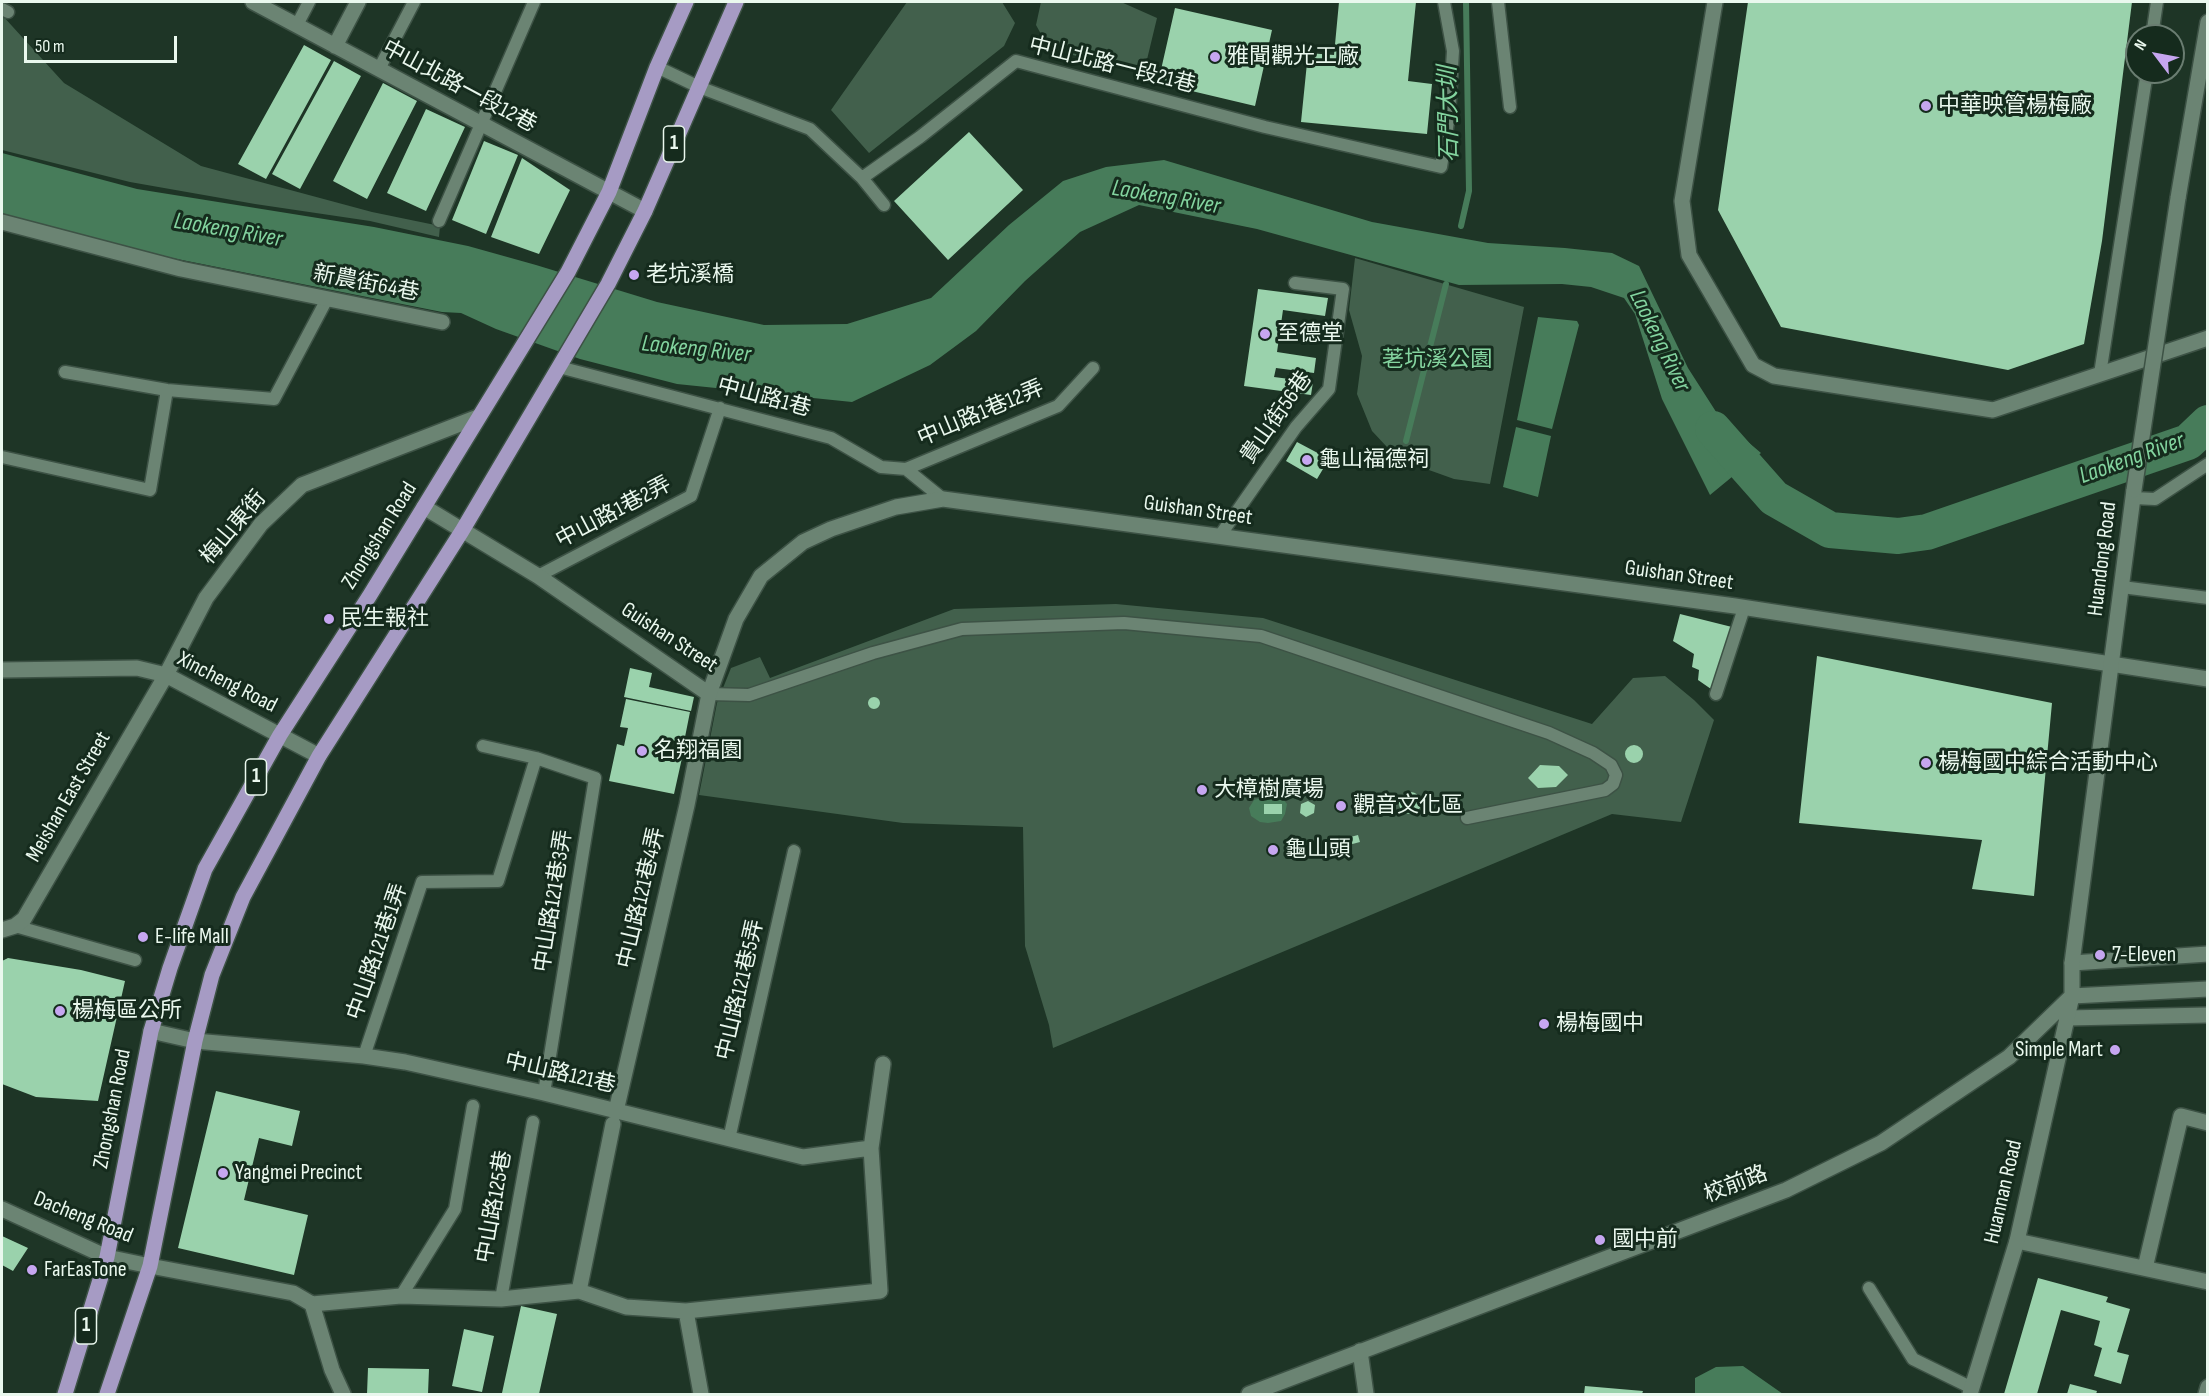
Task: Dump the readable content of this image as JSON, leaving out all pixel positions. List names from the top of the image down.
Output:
{
  "streets": {
    "main road": ["1", "Zhongshan Road"],
    "street": [
      "中山北路一段12巷",
      "新農街64巷",
      "Guishan Street",
      "梅山東街",
      "Huandong Road",
      "Xincheng Road",
      "Meishan East Street",
      "中山路121巷4弄",
      "中山路121巷",
      "校前路",
      "Huannan Road",
      "中山路125巷",
      "Dacheng Road"
    ],
    "lane": [
      "中山北路一段21巷",
      "中山路1巷",
      "中山路1巷12弄",
      "貴山街56巷",
      "中山路1巷2弄",
      "中山路121巷3弄",
      "中山路121巷1弄",
      "中山路121巷5弄"
    ]
  },
  "crossings": [
    ["中山北路一段12巷", "1"],
    ["中山北路一段12巷", "Zhongshan Road"],
    ["1", "中山路1巷"],
    ["1", "Guishan Street"],
    ["1", "Zhongshan Road"],
    ["1", "Xincheng Road"],
    ["1", "中山路121巷"],
    ["1", "Dacheng Road"],
    ["中山路1巷", "中山路1巷12弄"],
    ["中山路1巷", "中山路1巷2弄"],
    ["貴山街56巷", "Guishan Street"],
    ["Guishan Street", "中山路1巷2弄"],
    ["Guishan Street", "Zhongshan Road"],
    ["Guishan Street", "Huandong Road"],
    ["Guishan Street", "中山路121巷4弄"],
    ["梅山東街", "Zhongshan Road"],
    ["梅山東街", "Xincheng Road"],
    ["梅山東街", "Meishan East Street"],
    ["Zhongshan Road", "Xincheng Road"],
    ["Zhongshan Road", "中山路121巷"],
    ["Zhongshan Road", "Dacheng Road"],
    ["Huandong Road", "校前路"],
    ["Huandong Road", "Huannan Road"],
    ["Xincheng Road", "Meishan East Street"],
    ["中山路121巷4弄", "中山路121巷"],
    ["中山路121巷3弄", "中山路121巷1弄"],
    ["中山路121巷3弄", "中山路121巷"],
    ["中山路121巷1弄", "中山路121巷"],
    ["中山路121巷5弄", "中山路121巷"],
    ["中山路121巷", "中山路125巷"],
    ["校前路", "Huannan Road"]
  ],
  "water": ["石門大圳", "Laokeng River"],
  "parks": ["荖坑溪公園"],
  "places": [
    "雅聞觀光工廠",
    "中華映管楊梅廠",
    "老坑溪橋",
    "至德堂",
    "龜山福德祠",
    "民生報社",
    "名翔福園",
    "楊梅國中綜合活動中心",
    "大樟樹廣場",
    "觀音文化區",
    "龜山頭",
    "E-life Mall",
    "7-Eleven",
    "楊梅區公所",
    "楊梅國中",
    "Simple Mart",
    "Yangmei Precinct",
    "國中前",
    "FarEasTone"
  ],
  "scale_bar": "50 m",
  "north": "top left"
}
